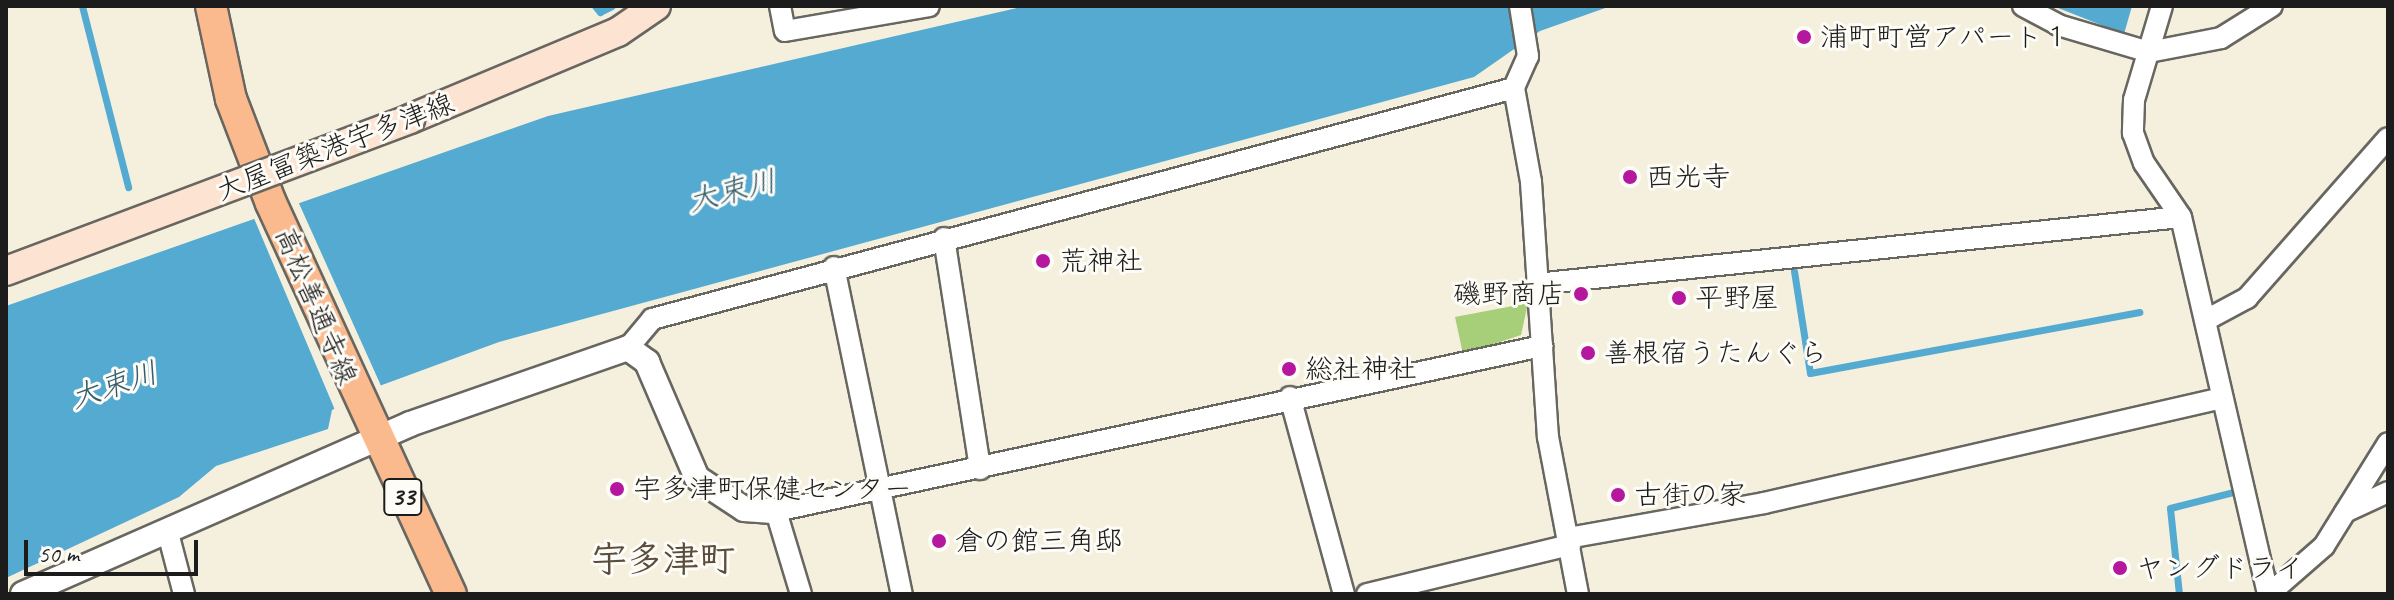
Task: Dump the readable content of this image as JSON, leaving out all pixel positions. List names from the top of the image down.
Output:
{
  "streets": {
    "main road": ["大屋冨築港宇多津線", "高松善通寺線", "33"]
  },
  "districts": ["宇多津町"],
  "water": ["大束川"],
  "places": [
    "浦町町営アパート１",
    "西光寺",
    "荒神社",
    "磯野商店",
    "平野屋",
    "善根宿うたんぐら",
    "総社神社",
    "宇多津町保健センター",
    "古街の家",
    "倉の館三角邸",
    "ヤングドライ"
  ],
  "scale_bar": "50 m"
}
